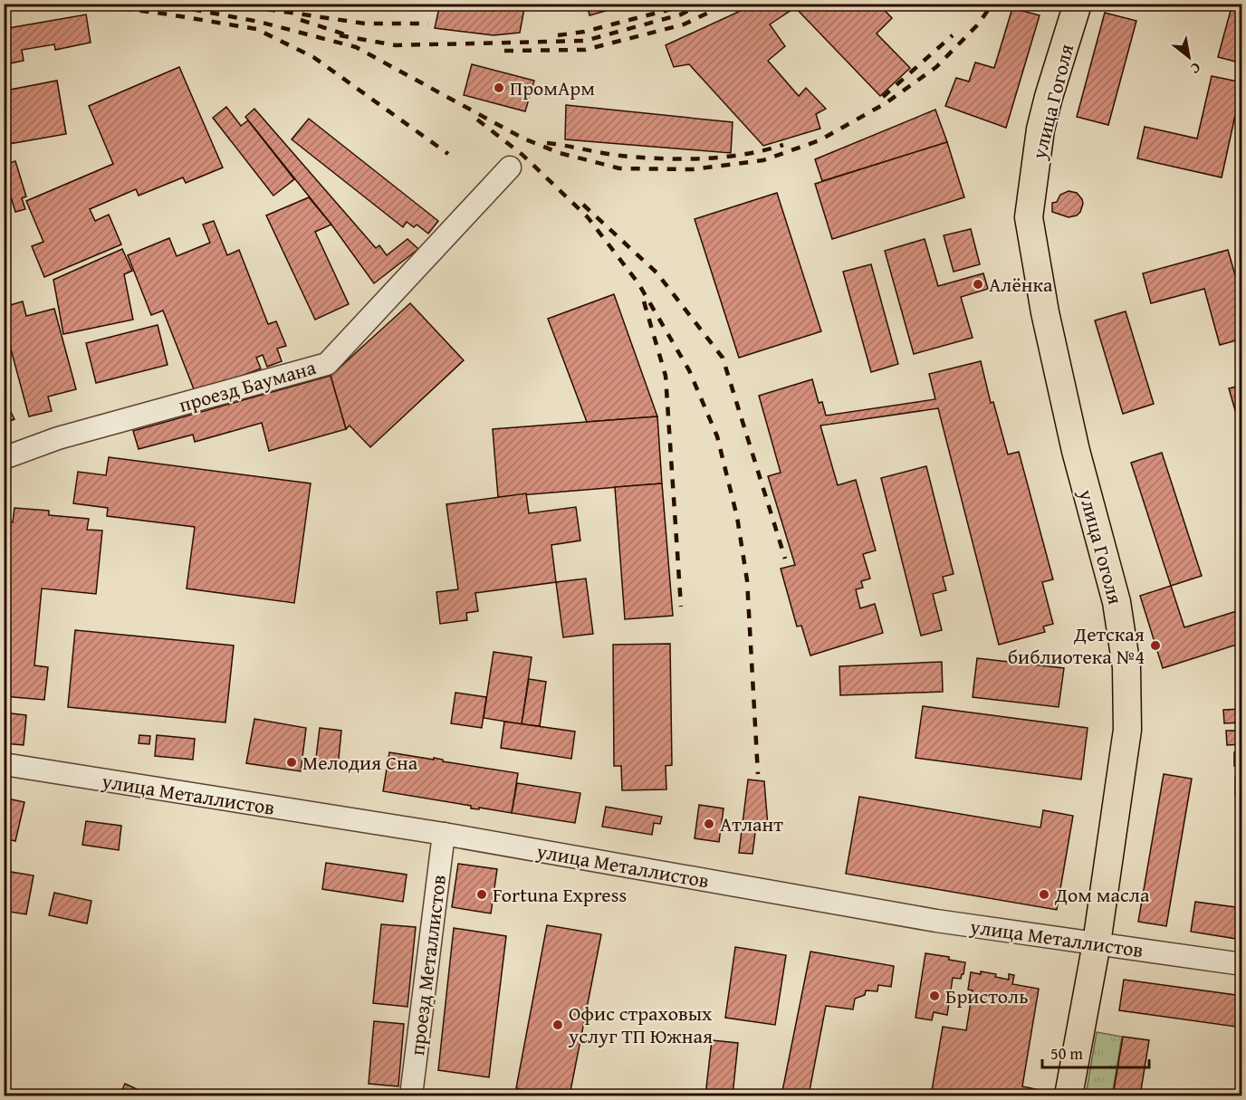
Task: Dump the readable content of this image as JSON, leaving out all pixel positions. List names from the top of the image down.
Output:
{
  "streets": {
    "main road": ["улица Гоголя"],
    "street": ["проезд Баумана", "улица Металлистов", "проезд Металлистов"]
  },
  "crossings": [
    ["улица Гоголя", "улица Металлистов"],
    ["улица Металлистов", "проезд Металлистов"]
  ],
  "places": [
    "ПромАрм",
    "Алёнка",
    "Детская библиотека №4",
    "Мелодия Сна",
    "Атлант",
    "Fortuna Express",
    "Дом масла",
    "Бристоль",
    "Офис страховых услуг ТП Южная"
  ],
  "scale_bar": "50 m",
  "north": "bottom right"
}
